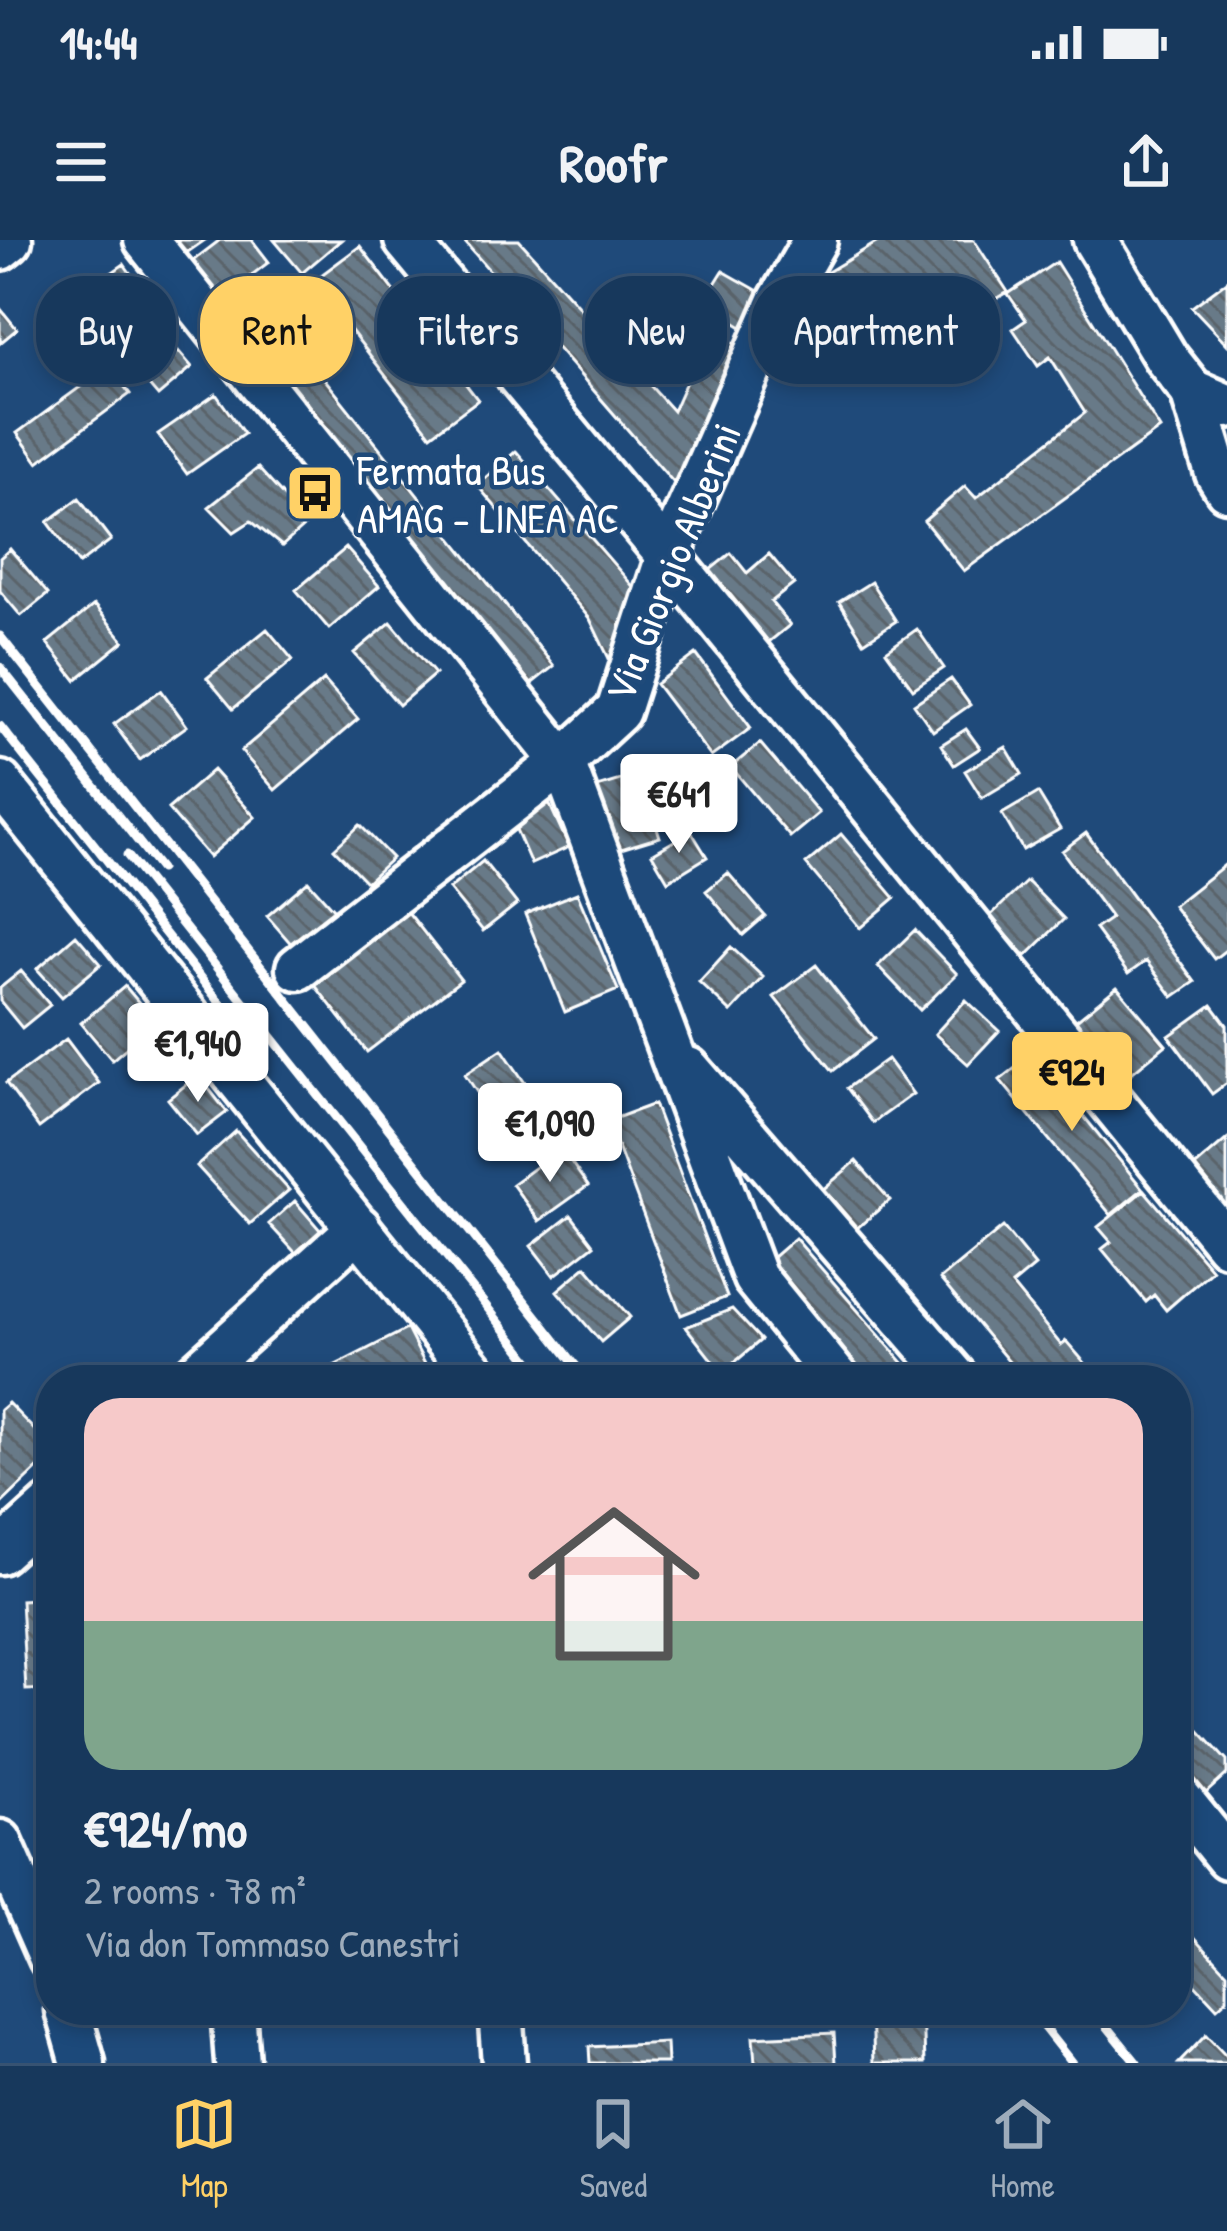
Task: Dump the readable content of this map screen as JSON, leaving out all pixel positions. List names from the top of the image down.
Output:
{
  "streets": {
    "street": ["Via Giorgio Alberini"]
  },
  "places": {
    "bus stop": ["Fermata Bus AMAG - LINEA AC"]
  },
  "page": {
    "status": "14:44",
    "header": "Roofr",
    "chip": [
      "Buy",
      "Rent",
      "Filters",
      "New",
      "Apartment"
    ],
    "price": [
      "€641",
      "€1,940",
      "€924",
      "€1,090"
    ],
    "list": [
      {
        "name": "€924/mo",
        "note": "2 rooms · 78 m² · Via don Tommaso Canestri"
      }
    ],
    "tabs": ["Map", "Saved", "Home"]
  }
}
